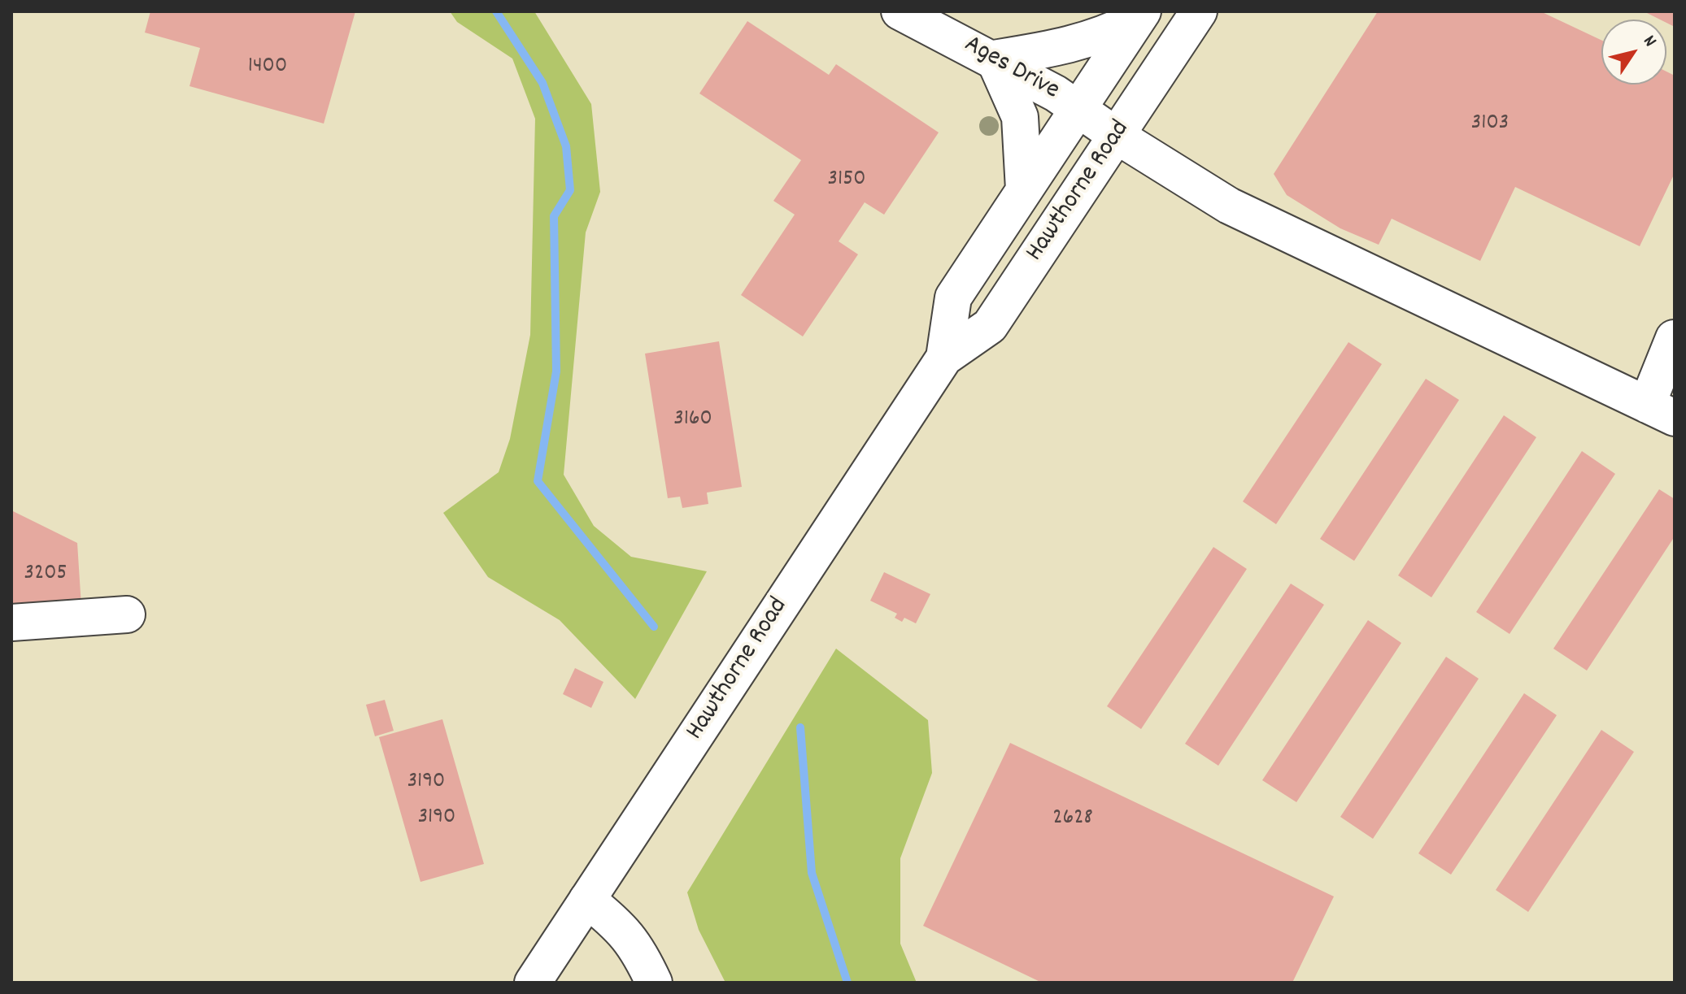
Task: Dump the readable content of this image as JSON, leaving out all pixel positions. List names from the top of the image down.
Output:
{
  "streets": {
    "main road": ["Ages Drive", "Hawthorne Road"]
  },
  "crossings": [
    ["Ages Drive", "Hawthorne Road"]
  ],
  "house_numbers": [
    "1400",
    "3103",
    "3150",
    "3160",
    "3205",
    "3190",
    "3190",
    "2628"
  ],
  "north": "top right"
}
